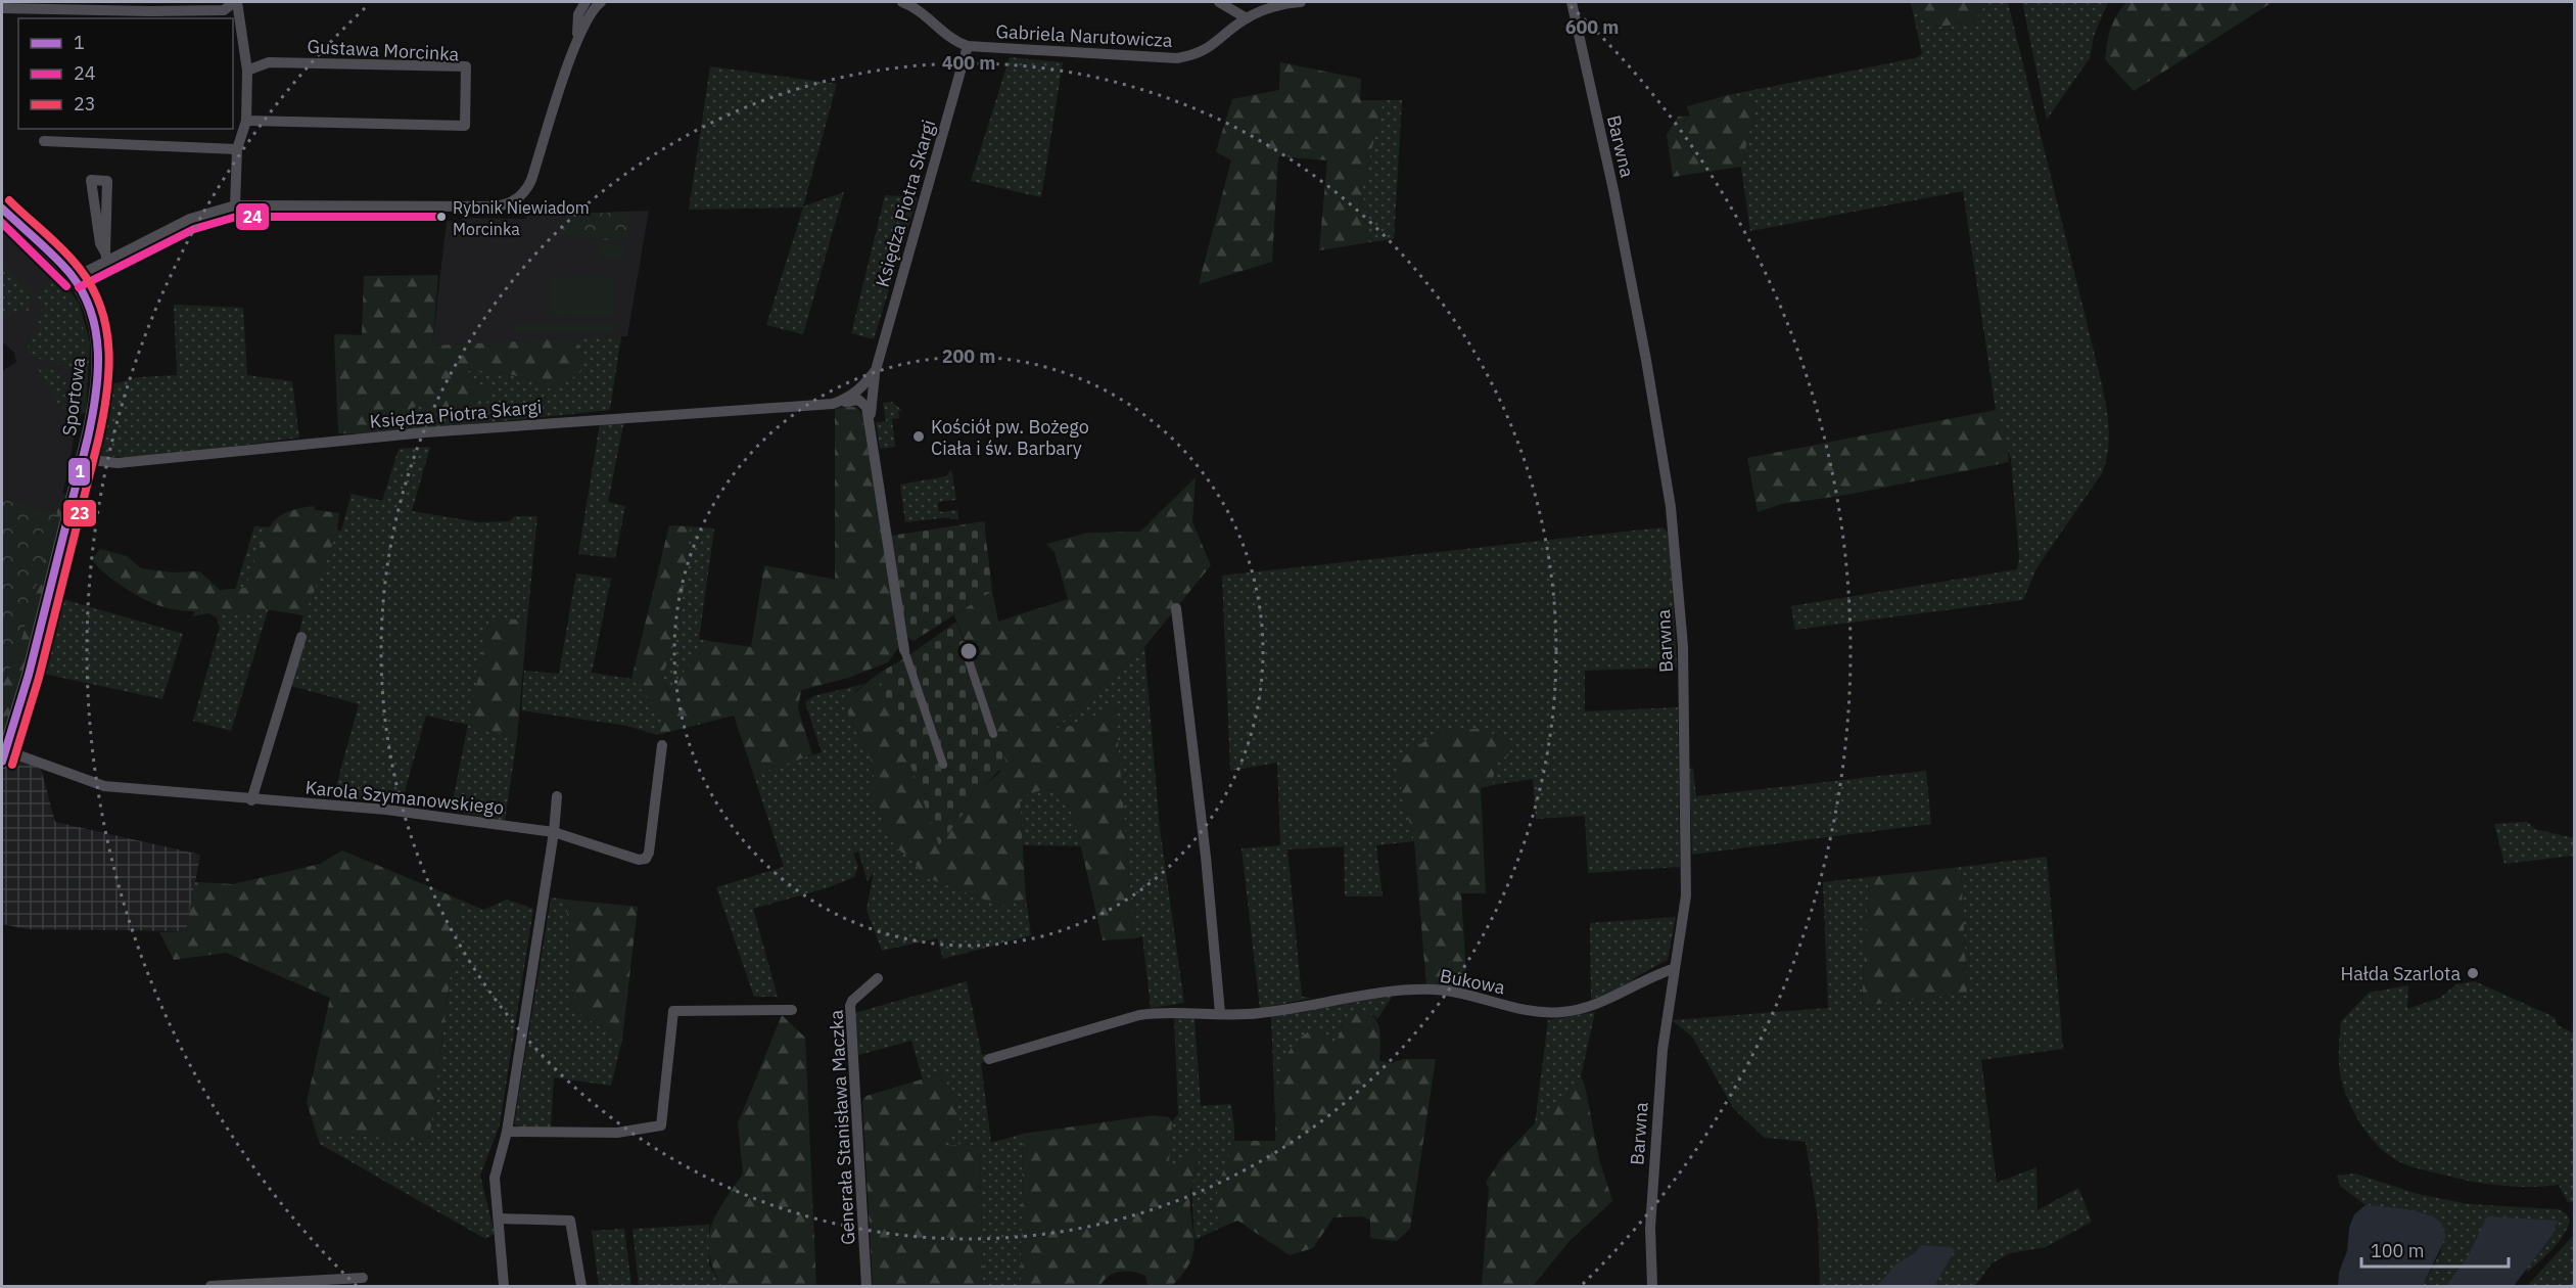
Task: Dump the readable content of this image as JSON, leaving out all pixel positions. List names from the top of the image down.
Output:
{
  "streets": {
    "street": [
      "Gabriela Narutowicza",
      "Gustawa Morcinka",
      "Barwna",
      "Księdza Piotra Skargi",
      "Sportowa",
      "Karola Szymanowskiego",
      "Bukowa",
      "Generała Stanisława Maczka"
    ]
  },
  "crossings": [
    ["Gabriela Narutowicza", "Księdza Piotra Skargi"],
    ["Barwna", "Bukowa"],
    ["Księdza Piotra Skargi", "Sportowa"],
    ["Sportowa", "Karola Szymanowskiego"]
  ],
  "places": ["Rybnik Niewiadom Morcinka", "Kościół pw. Bożego Ciała i św. Barbary", "Hałda Szarlota"],
  "lines": ["transit line 23", "transit line 1", "transit line 24"],
  "legend": ["1", "24", "23"],
  "scale_bar": "100 m",
  "rings": ["600 m", "400 m", "200 m"]
}
